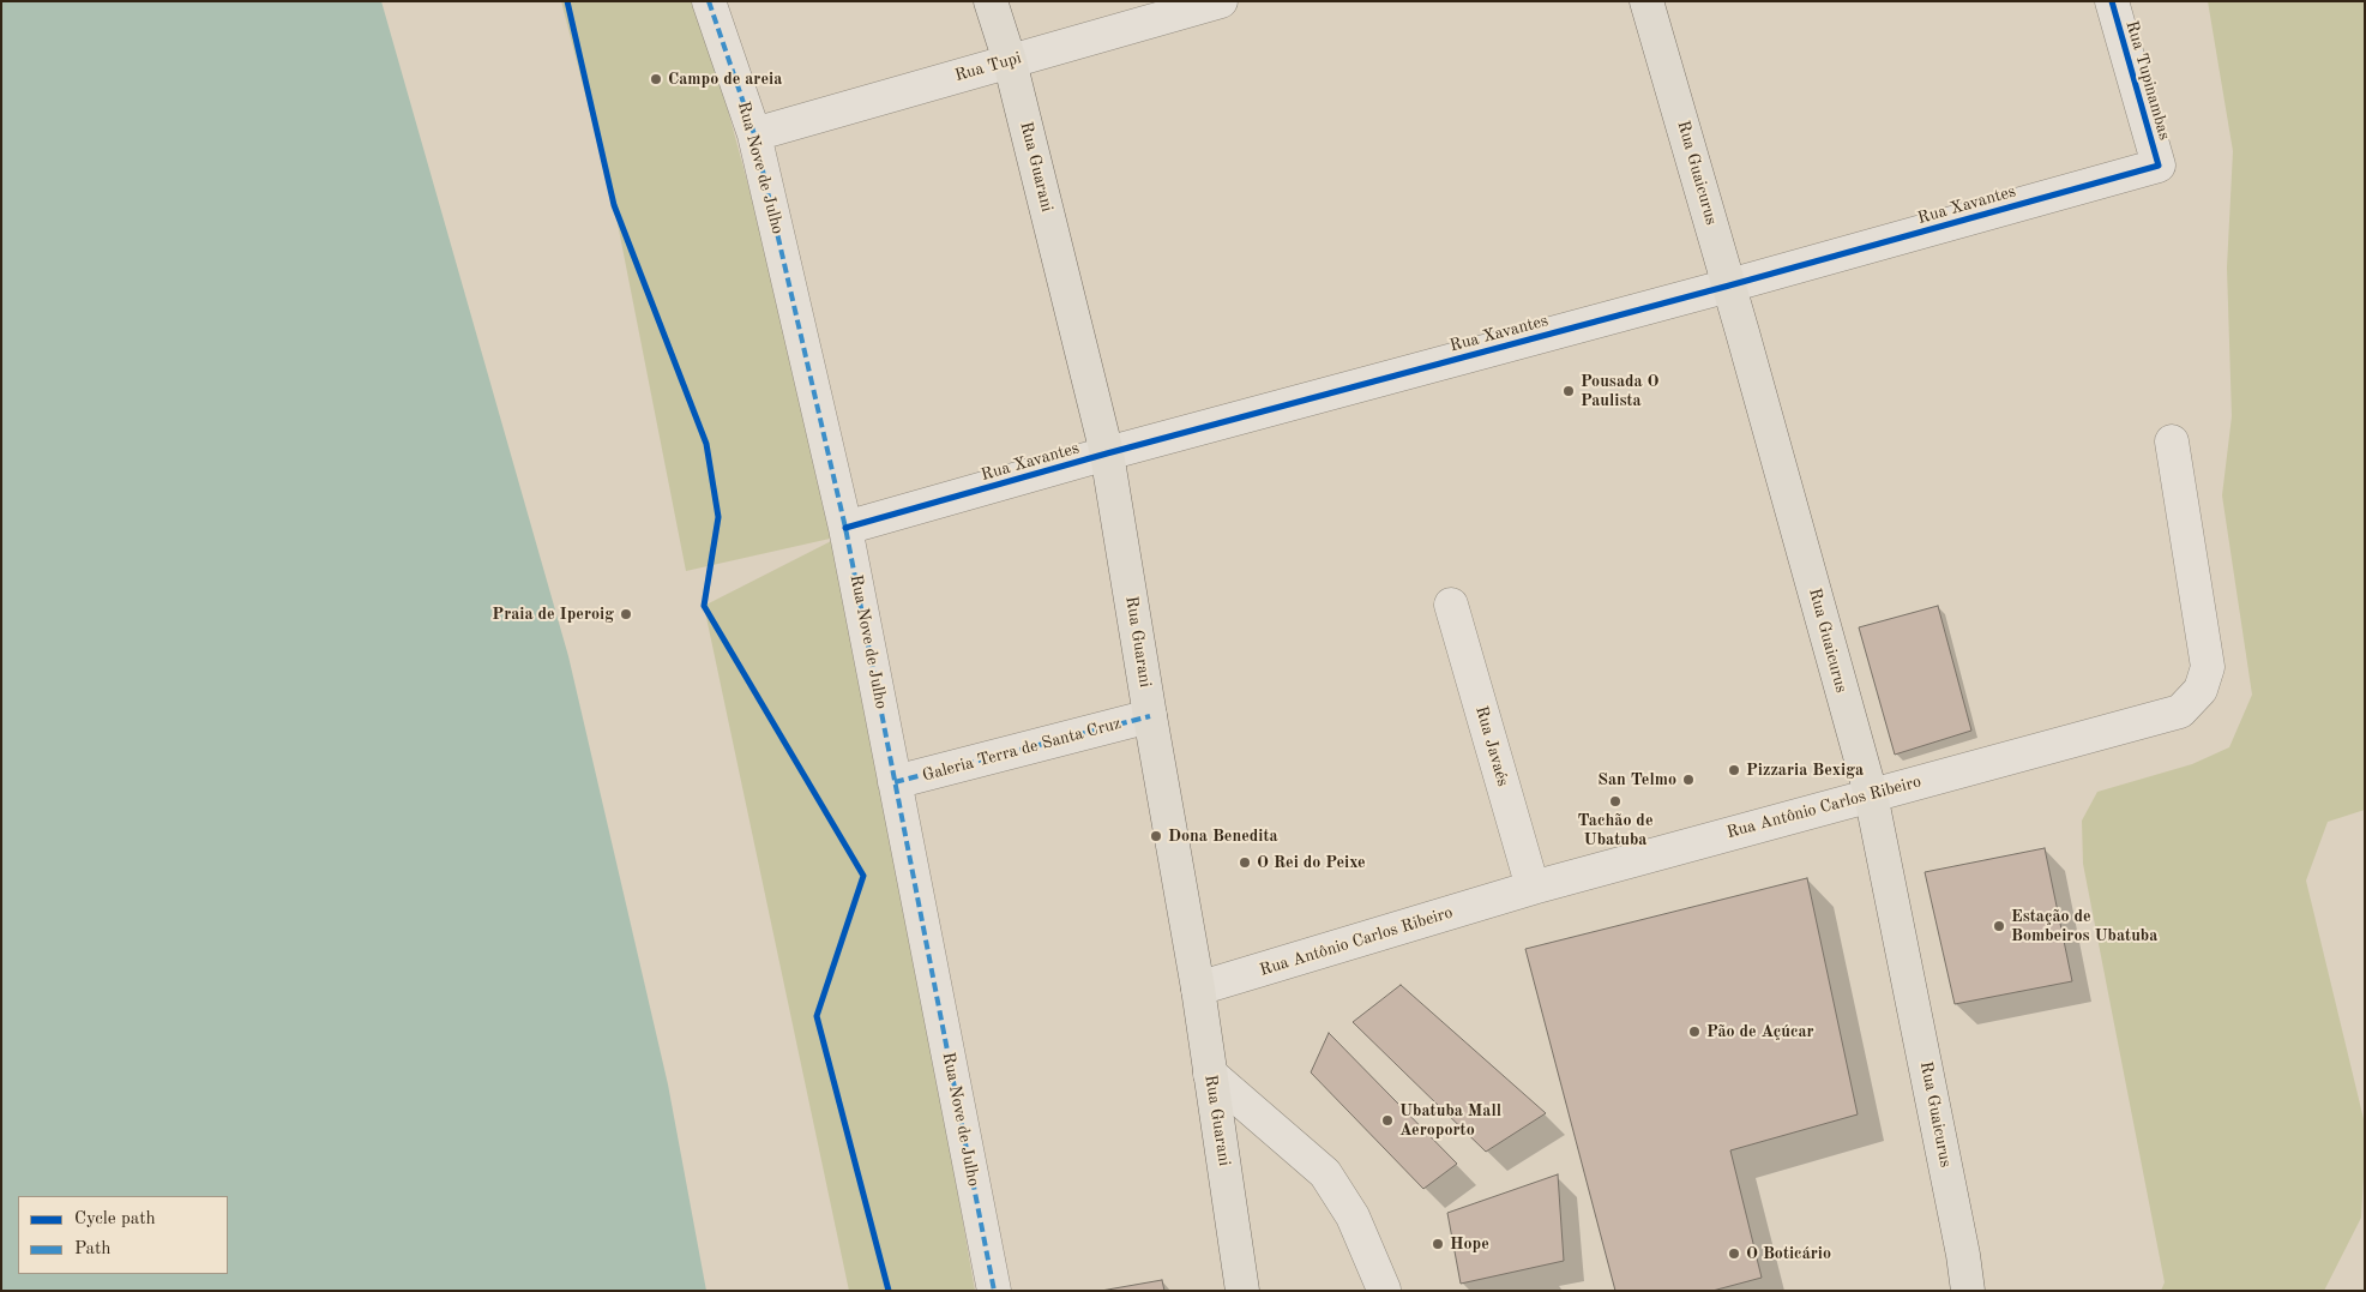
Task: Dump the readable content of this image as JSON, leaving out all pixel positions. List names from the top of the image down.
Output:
{
  "streets": {
    "main road": ["Rua Guarani", "Rua Guaicurus"],
    "street": [
      "Rua Tupi",
      "Rua Tupinambas",
      "Rua Nove de Julho",
      "Rua Xavantes",
      "Rua Javaés",
      "Galeria Terra de Santa Cruz",
      "Rua Antônio Carlos Ribeiro"
    ]
  },
  "crossings": [
    ["Rua Tupi", "Rua Guarani"],
    ["Rua Tupi", "Rua Nove de Julho"],
    ["Rua Tupinambas", "Rua Xavantes"],
    ["Rua Guarani", "Rua Xavantes"],
    ["Rua Guarani", "Galeria Terra de Santa Cruz"],
    ["Rua Guarani", "Rua Antônio Carlos Ribeiro"],
    ["Rua Nove de Julho", "Rua Xavantes"],
    ["Rua Nove de Julho", "Galeria Terra de Santa Cruz"],
    ["Rua Guaicurus", "Rua Xavantes"],
    ["Rua Guaicurus", "Rua Antônio Carlos Ribeiro"],
    ["Rua Javaés", "Rua Antônio Carlos Ribeiro"]
  ],
  "places": [
    "Campo de areia",
    "Pousada O Paulista",
    "Praia de Iperoig",
    "Pizzaria Bexiga",
    "San Telmo",
    "Tachão de Ubatuba",
    "Dona Benedita",
    "O Rei do Peixe",
    "Estação de Bombeiros Ubatuba",
    "Pão de Açúcar",
    "Ubatuba Mall Aeroporto",
    "Hope",
    "O Boticário"
  ],
  "legend": ["Cycle path", "Path"]
}
